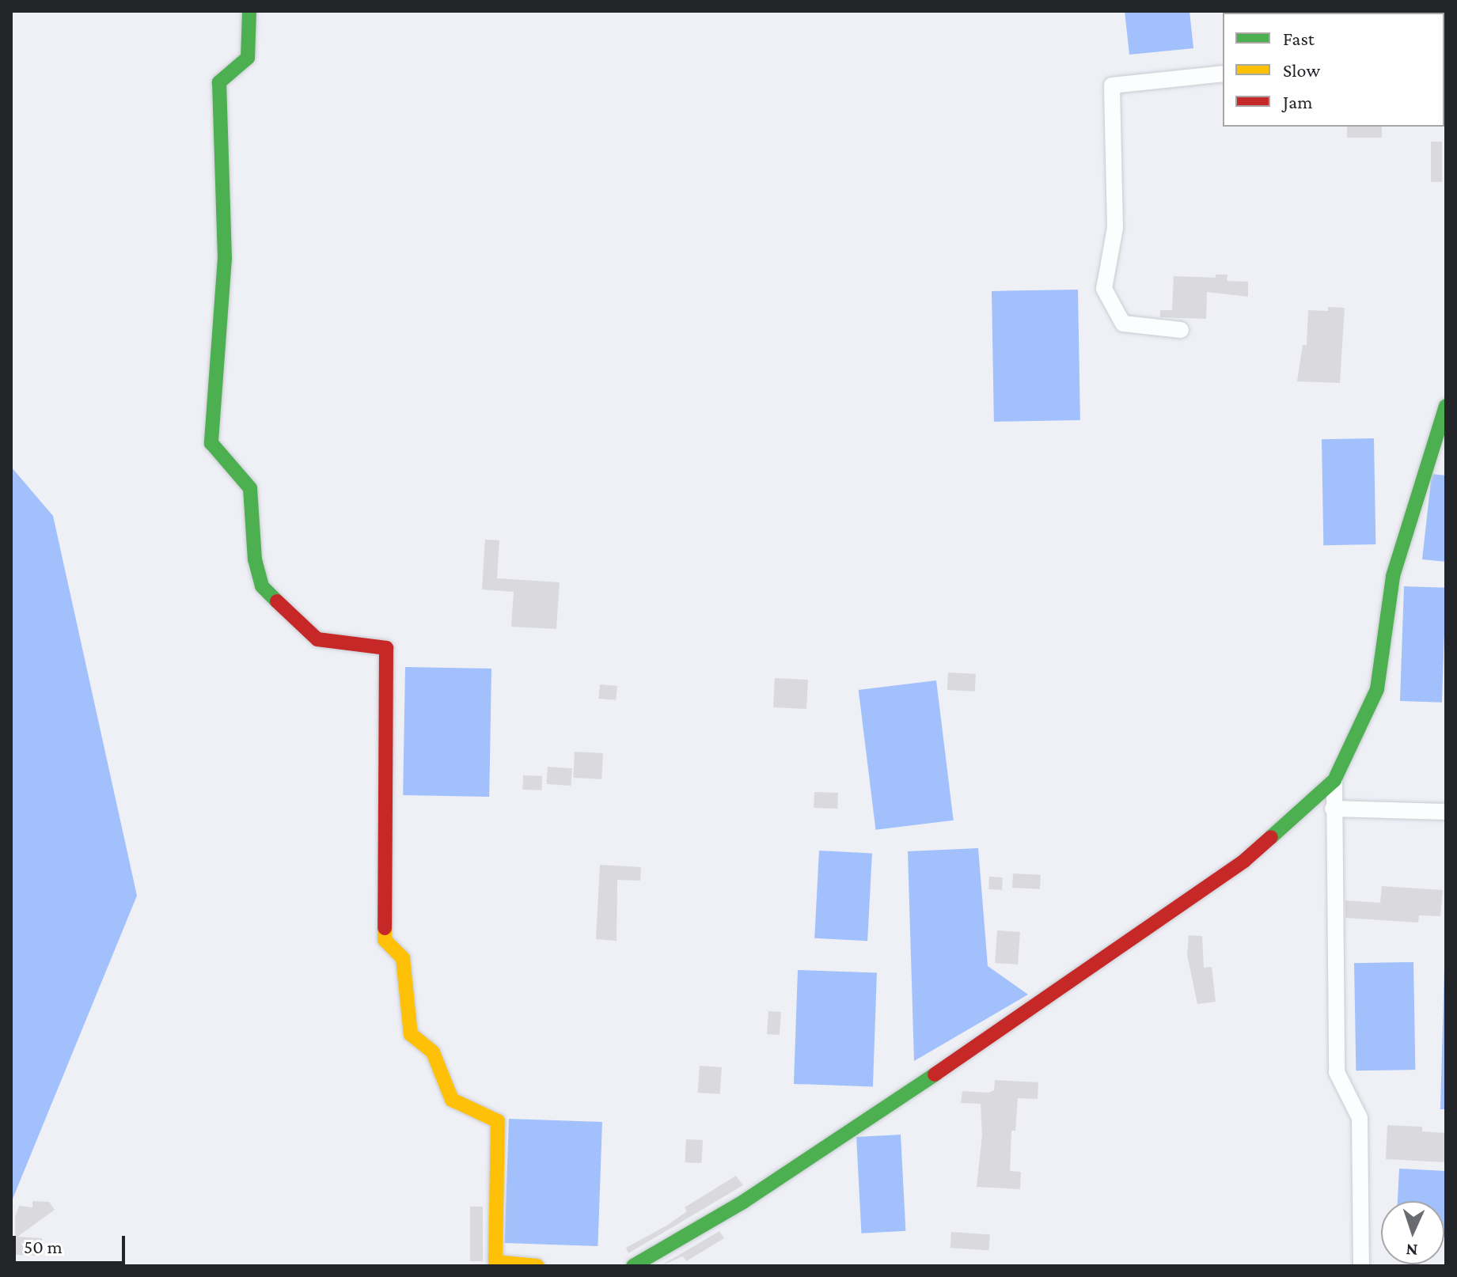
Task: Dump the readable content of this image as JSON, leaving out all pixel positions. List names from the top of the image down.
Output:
{
  "legend": ["Fast", "Slow", "Jam"],
  "scale_bar": "50 m",
  "north": "bottom"
}
